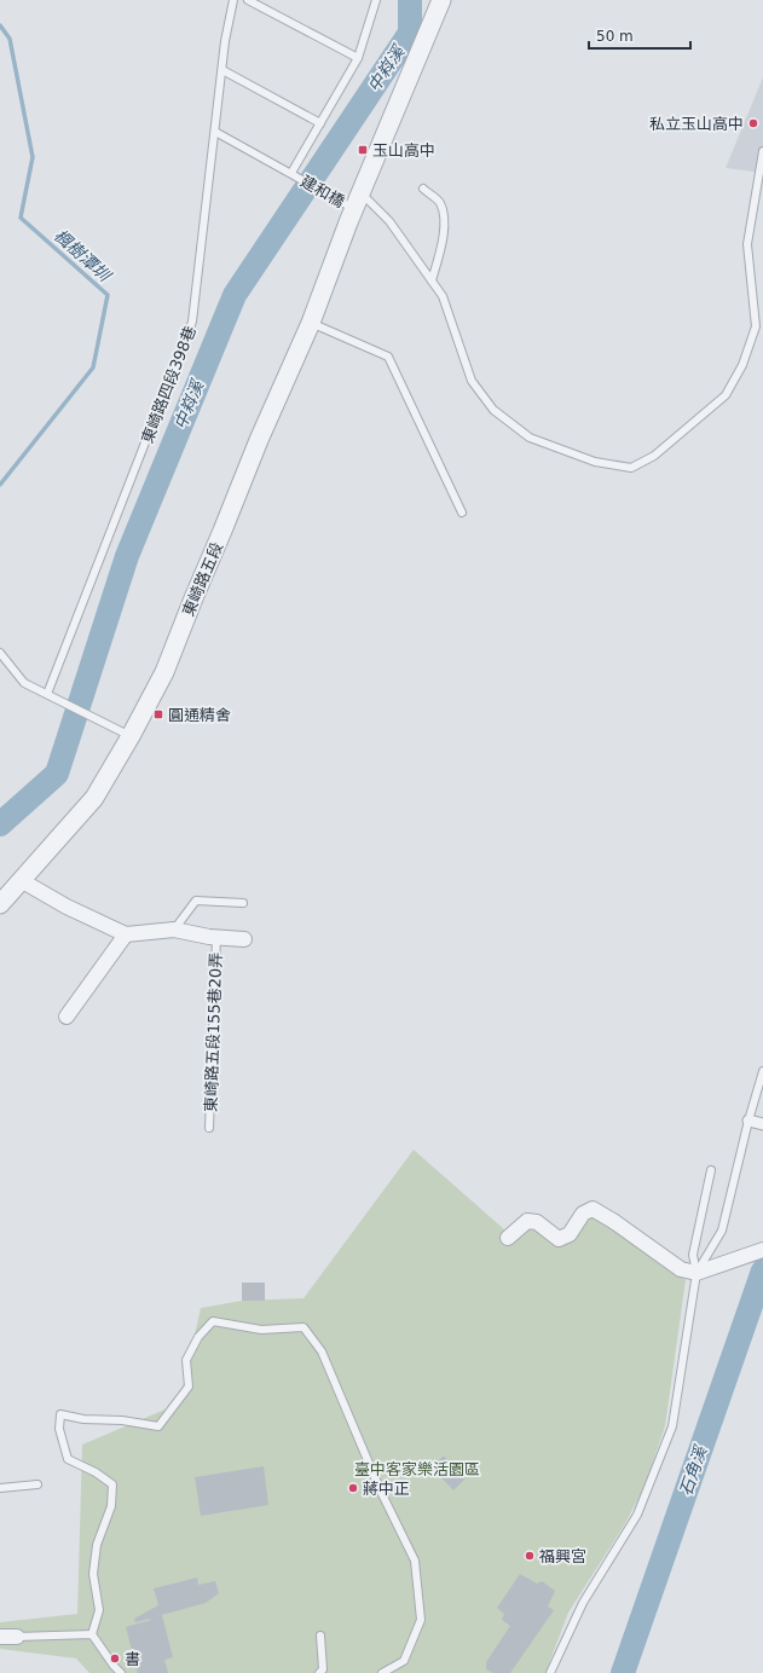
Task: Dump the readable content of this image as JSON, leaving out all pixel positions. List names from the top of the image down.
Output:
{
  "streets": {
    "street": ["東崎路五段"],
    "lane": ["建和橋", "東崎路四段398巷", "東崎路五段155巷20弄"]
  },
  "crossings": [
    ["建和橋", "東崎路四段398巷"],
    ["建和橋", "東崎路五段"]
  ],
  "water": ["中嵙溪", "楓樹潭圳", "石角溪"],
  "parks": ["臺中客家樂活園區"],
  "places": {
    "other": [
      "私立玉山高中",
      "蔣中正",
      "福興宮",
      "書"
    ],
    "transit": ["玉山高中", "圓通精舍"]
  },
  "scale_bar": "50 m"
}
